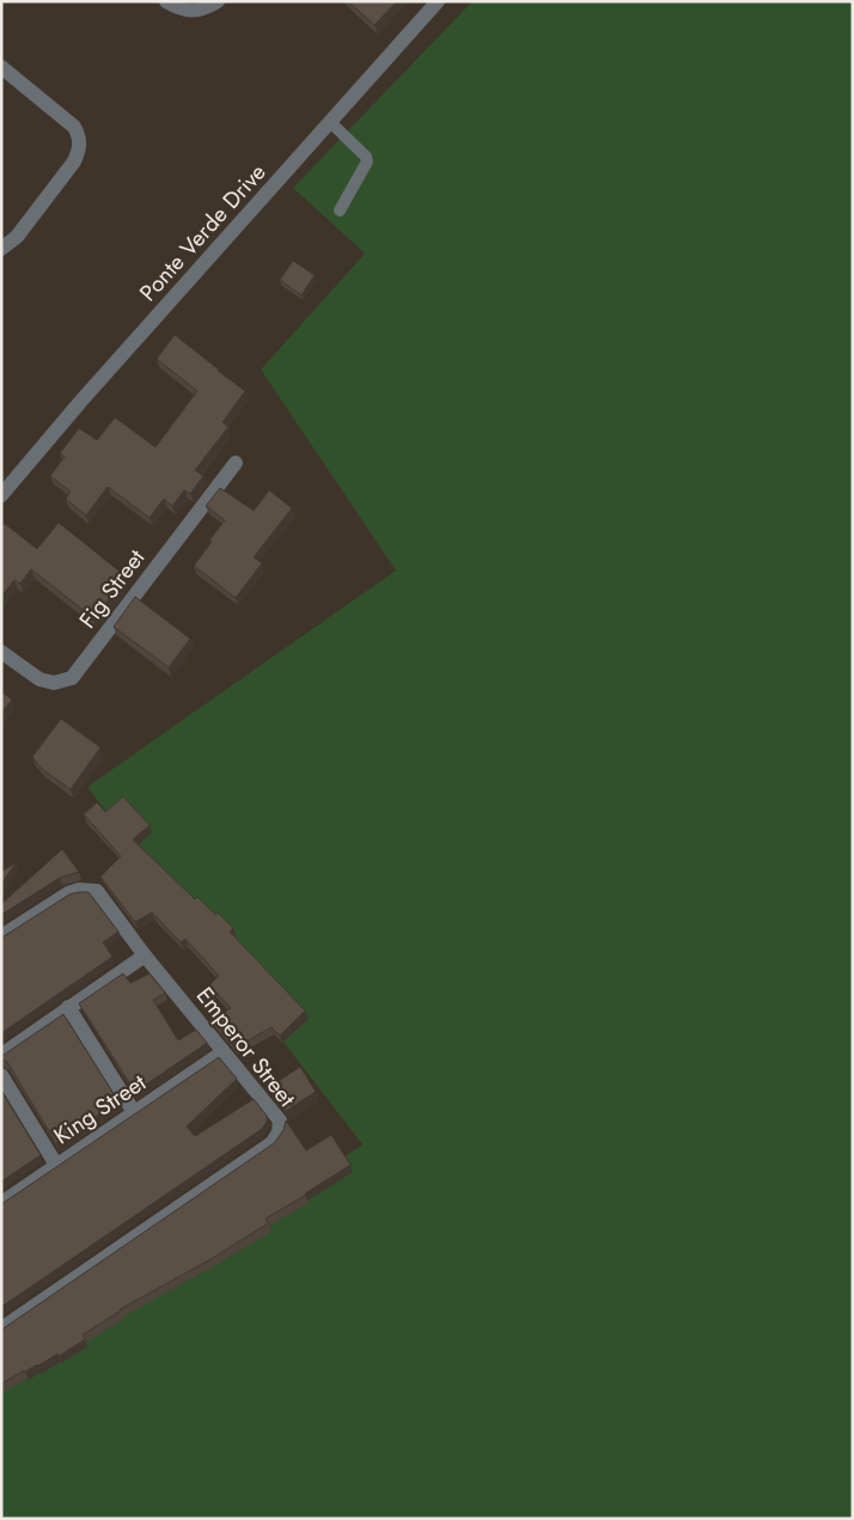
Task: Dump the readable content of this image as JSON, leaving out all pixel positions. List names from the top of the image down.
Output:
{
  "streets": {
    "street": [
      "Ponte Verde Drive",
      "Fig Street",
      "Emperor Street",
      "King Street"
    ]
  },
  "crossings": [
    ["Emperor Street", "King Street"]
  ]
}
